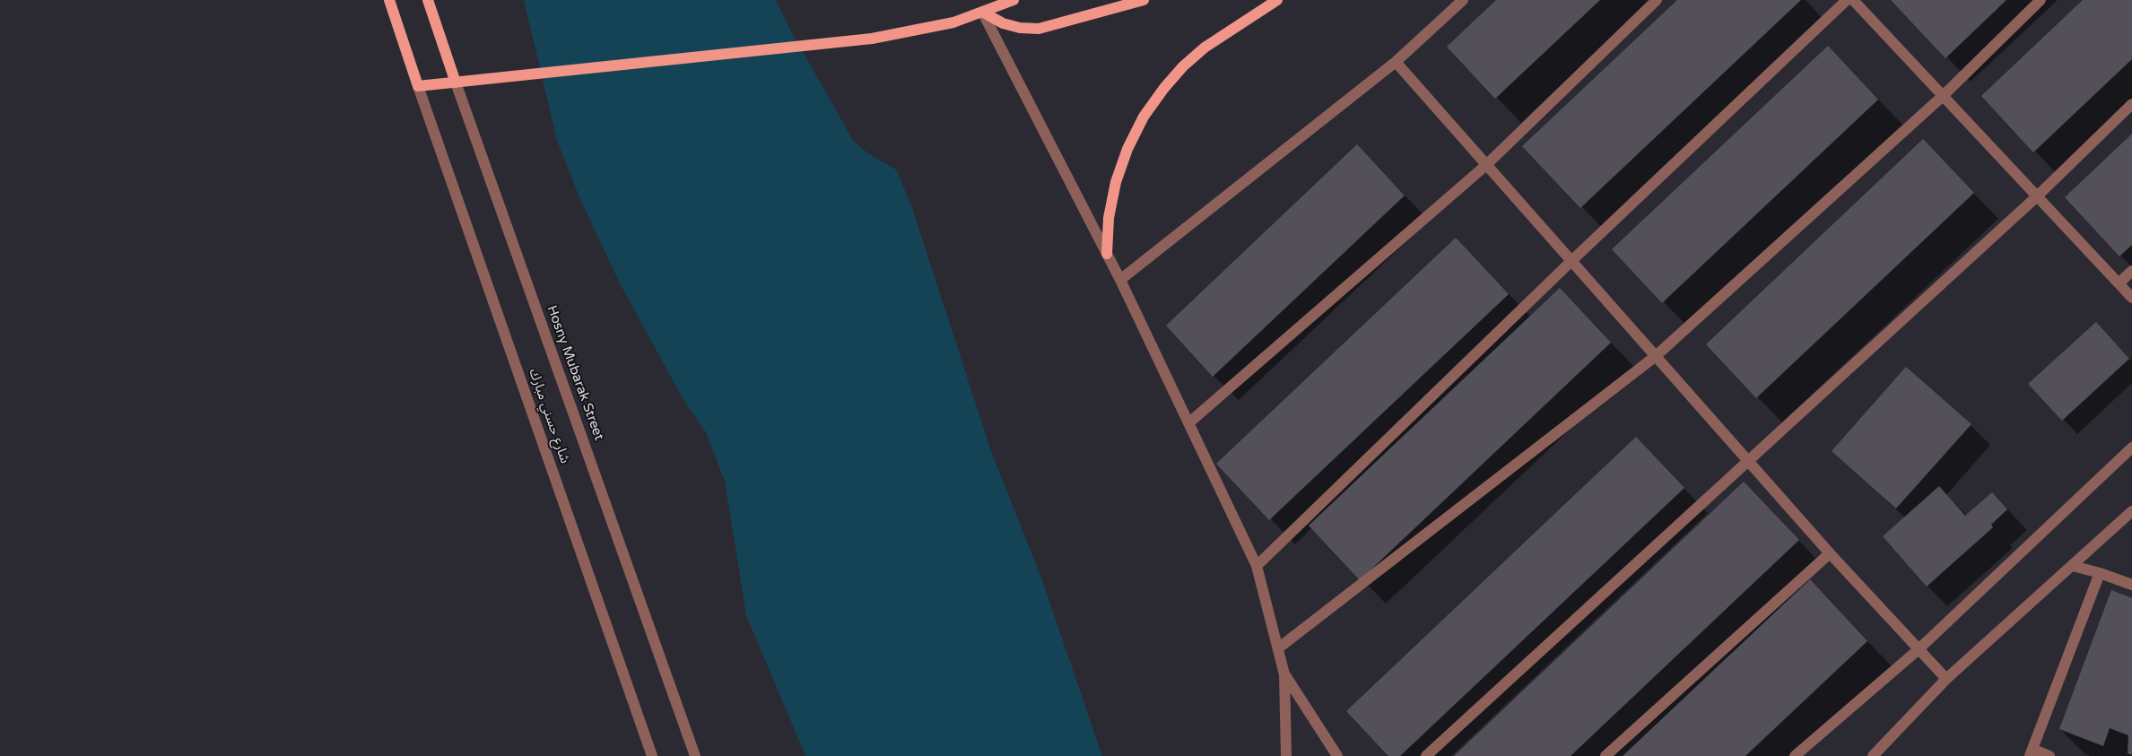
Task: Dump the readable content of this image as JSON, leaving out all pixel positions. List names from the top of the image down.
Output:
{
  "streets": {
    "main road": ["Hosny Mubarak Street"],
    "street": ["شارع حسني مبارك"]
  }
}
